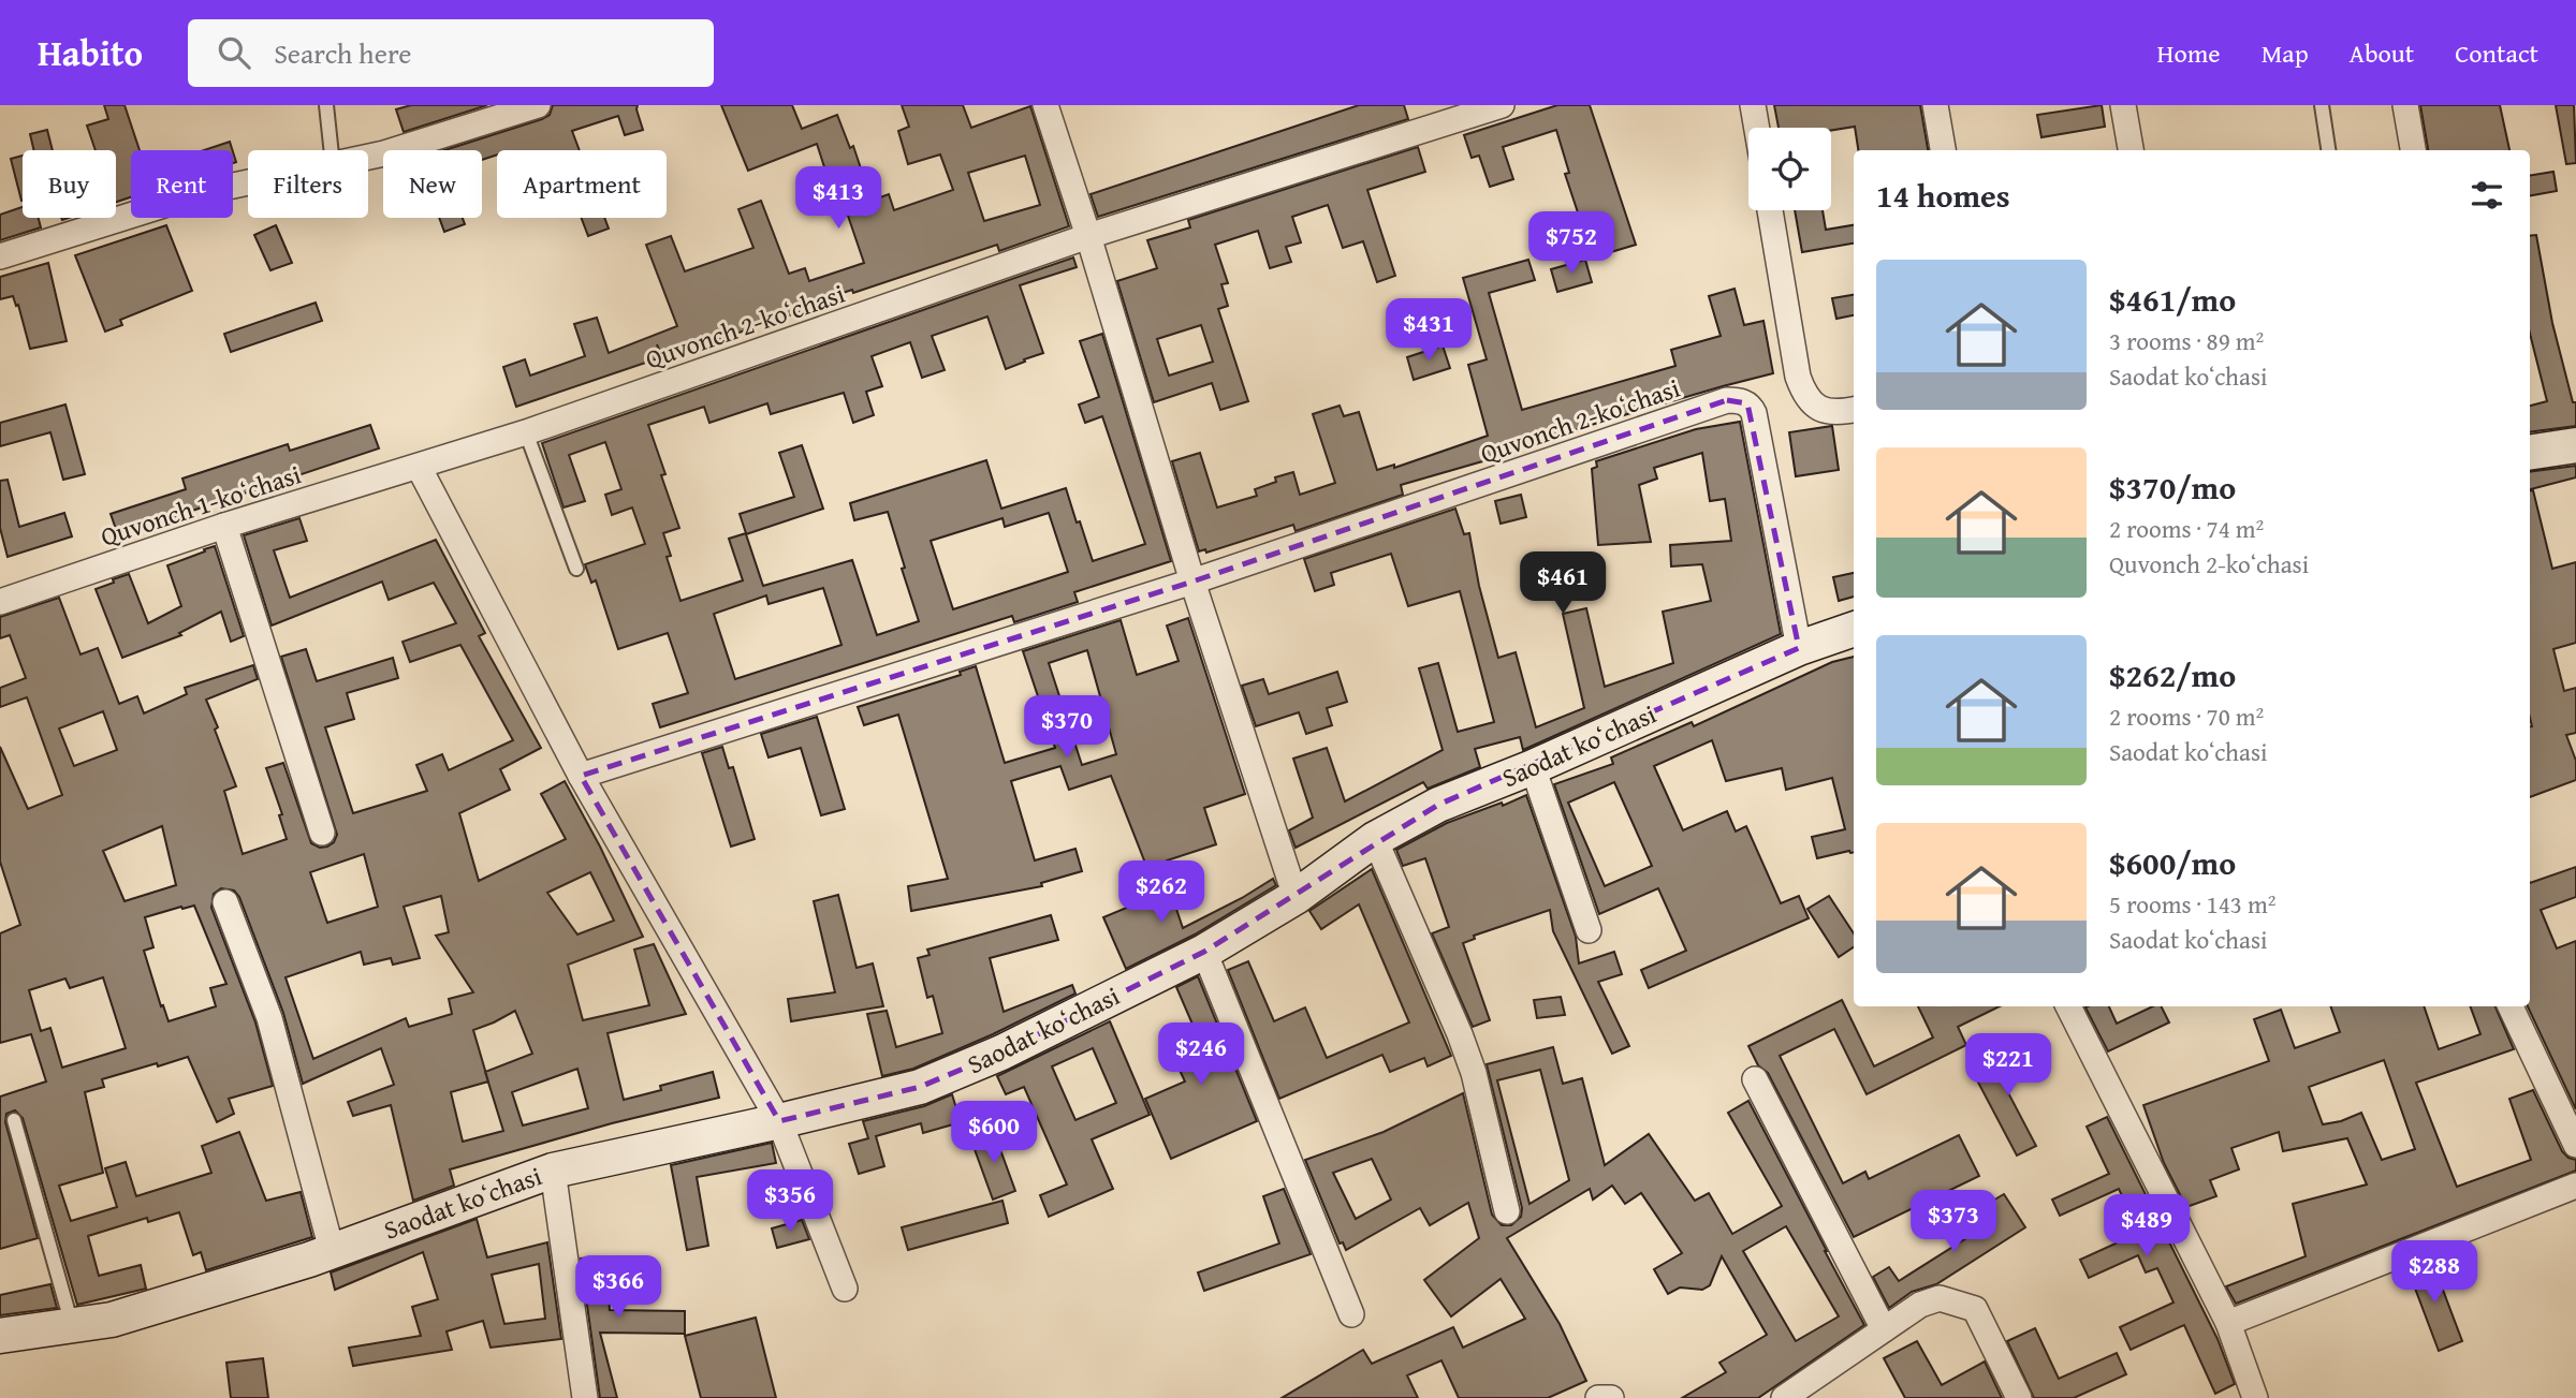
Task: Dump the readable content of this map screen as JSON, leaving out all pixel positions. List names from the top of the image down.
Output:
{
  "streets": {
    "street": ["Quvonch 2-koʻchasi", "Quvonch 1-koʻchasi", "Saodat koʻchasi"]
  },
  "crossings": [
    ["Quvonch 2-koʻchasi", "Quvonch 1-koʻchasi"],
    ["Quvonch 2-koʻchasi", "Saodat koʻchasi"]
  ],
  "page": {
    "header": "Habito",
    "search": "Search here",
    "nav": [
      "Home",
      "Map",
      "About",
      "Contact"
    ],
    "chip": [
      "Buy",
      "Rent",
      "Filters",
      "New",
      "Apartment"
    ],
    "heading": "14 homes",
    "price": [
      "$413",
      "$752",
      "$431",
      "$461",
      "$370",
      "$262",
      "$246",
      "$221",
      "$600",
      "$356",
      "$373",
      "$489",
      "$288",
      "$366"
    ],
    "list": [
      {
        "name": "$461/mo",
        "note": "3 rooms · 89 m² · Saodat koʻchasi"
      },
      {
        "name": "$370/mo",
        "note": "2 rooms · 74 m² · Quvonch 2-koʻchasi"
      },
      {
        "name": "$262/mo",
        "note": "2 rooms · 70 m² · Saodat koʻchasi"
      },
      {
        "name": "$600/mo",
        "note": "5 rooms · 143 m² · Saodat koʻchasi"
      }
    ]
  }
}
